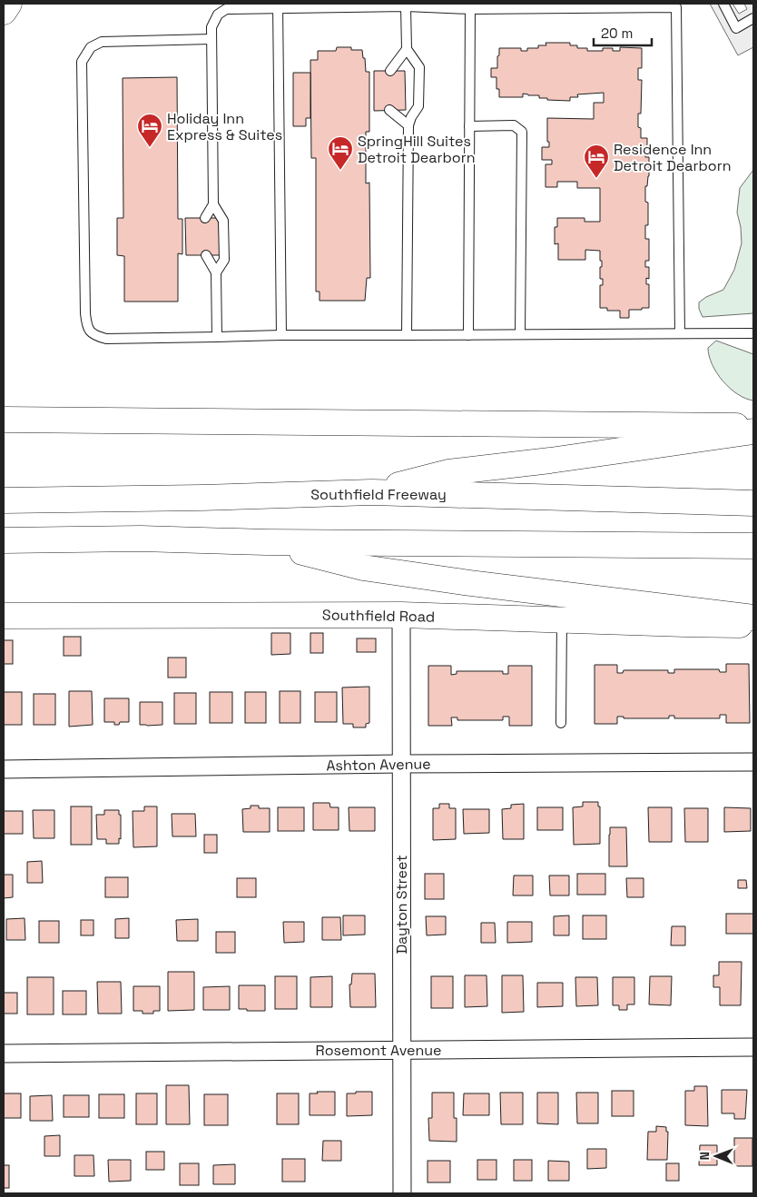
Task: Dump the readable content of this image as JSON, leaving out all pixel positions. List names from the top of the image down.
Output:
{
  "streets": {
    "main road": ["Southfield Freeway", "Southfield Road"],
    "street": ["Ashton Avenue", "Dayton Street", "Rosemont Avenue"]
  },
  "crossings": [
    ["Southfield Road", "Dayton Street"],
    ["Ashton Avenue", "Dayton Street"],
    ["Dayton Street", "Rosemont Avenue"]
  ],
  "places": {
    "hotel": ["Holiday Inn Express & Suites", "SpringHill Suites Detroit Dearborn", "Residence Inn Detroit Dearborn"]
  },
  "scale_bar": "20 m",
  "north": "left"
}
